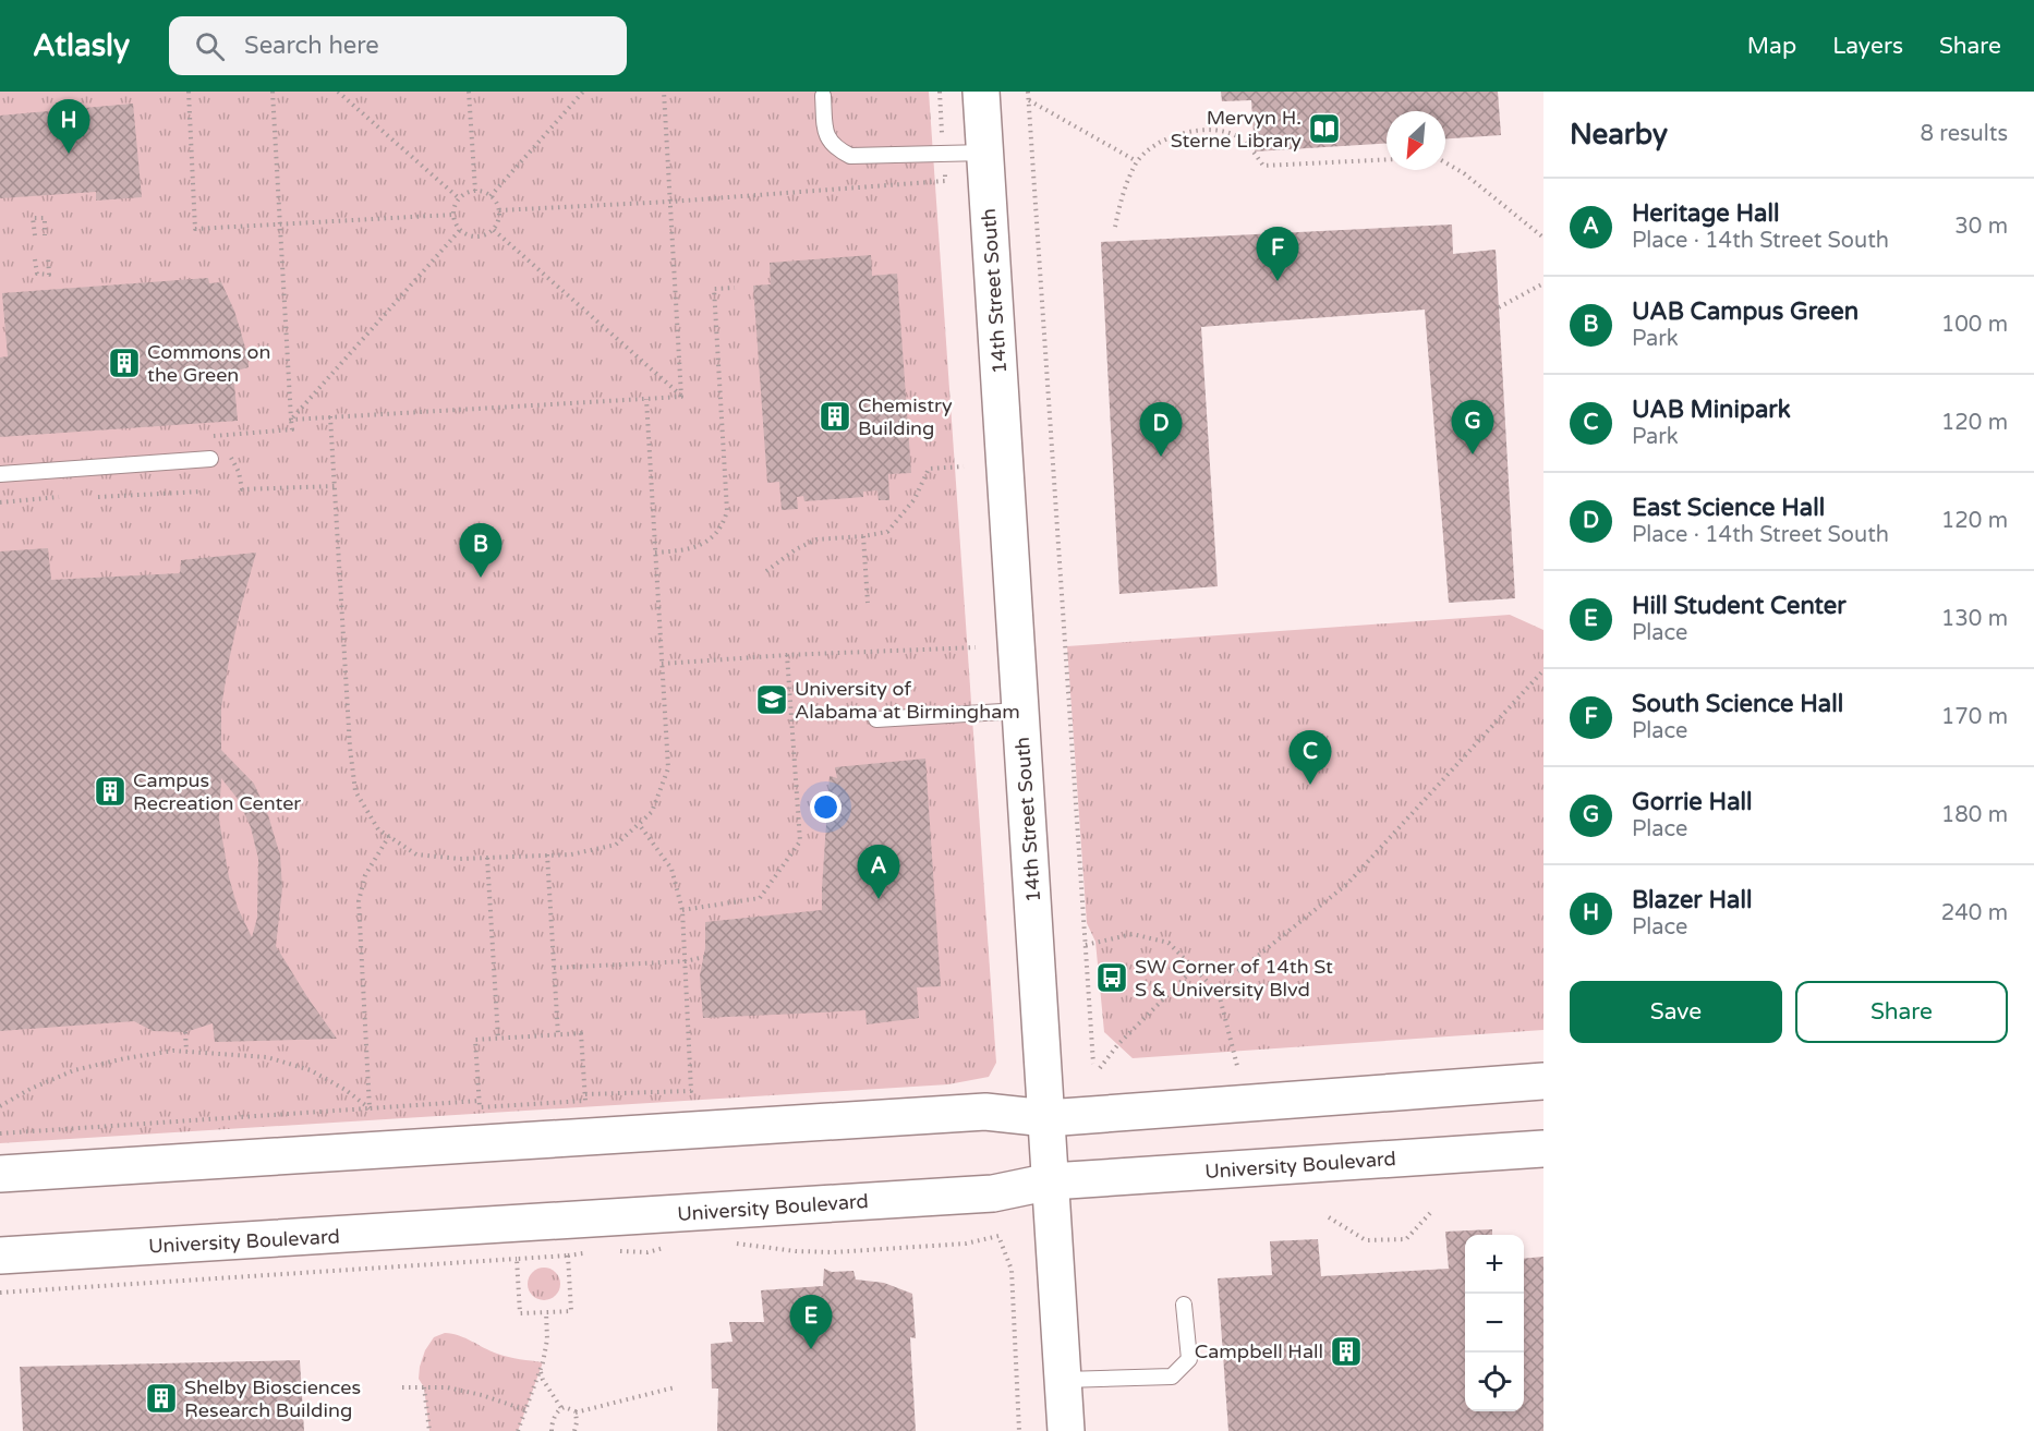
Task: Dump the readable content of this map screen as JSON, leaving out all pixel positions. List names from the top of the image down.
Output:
{
  "streets": {
    "main road": ["14th Street South", "University Boulevard"]
  },
  "crossings": [
    ["14th Street South", "University Boulevard"]
  ],
  "places": {
    "library": ["Mervyn H. Sterne Library"],
    "building": [
      "Commons on the Green",
      "Chemistry Building",
      "Campus Recreation Center",
      "Campbell Hall",
      "Shelby Biosciences Research Building"
    ],
    "school or university": ["University of Alabama at Birmingham"],
    "bus stop": ["SW Corner of 14th St S & University Blvd"]
  },
  "north": "bottom left",
  "page": {
    "header": "Atlasly",
    "search": "Search here",
    "nav": ["Map", "Layers", "Share"],
    "heading": ["Nearby", "8 results"],
    "pins": [
      "H",
      "F",
      "G",
      "D",
      "B",
      "C",
      "A",
      "E"
    ],
    "list": [
      {
        "mark": "A",
        "name": "Heritage Hall",
        "note": "Place · 14th Street South",
        "value": "30 m"
      },
      {
        "mark": "B",
        "name": "UAB Campus Green",
        "note": "Park",
        "value": "100 m"
      },
      {
        "mark": "C",
        "name": "UAB Minipark",
        "note": "Park",
        "value": "120 m"
      },
      {
        "mark": "D",
        "name": "East Science Hall",
        "note": "Place · 14th Street South",
        "value": "120 m"
      },
      {
        "mark": "E",
        "name": "Hill Student Center",
        "note": "Place",
        "value": "130 m"
      },
      {
        "mark": "F",
        "name": "South Science Hall",
        "note": "Place",
        "value": "170 m"
      },
      {
        "mark": "G",
        "name": "Gorrie Hall",
        "note": "Place",
        "value": "180 m"
      },
      {
        "mark": "H",
        "name": "Blazer Hall",
        "note": "Place",
        "value": "240 m"
      }
    ],
    "buttons": ["Save", "Share"],
    "map_buttons": ["+", "−"]
  }
}
